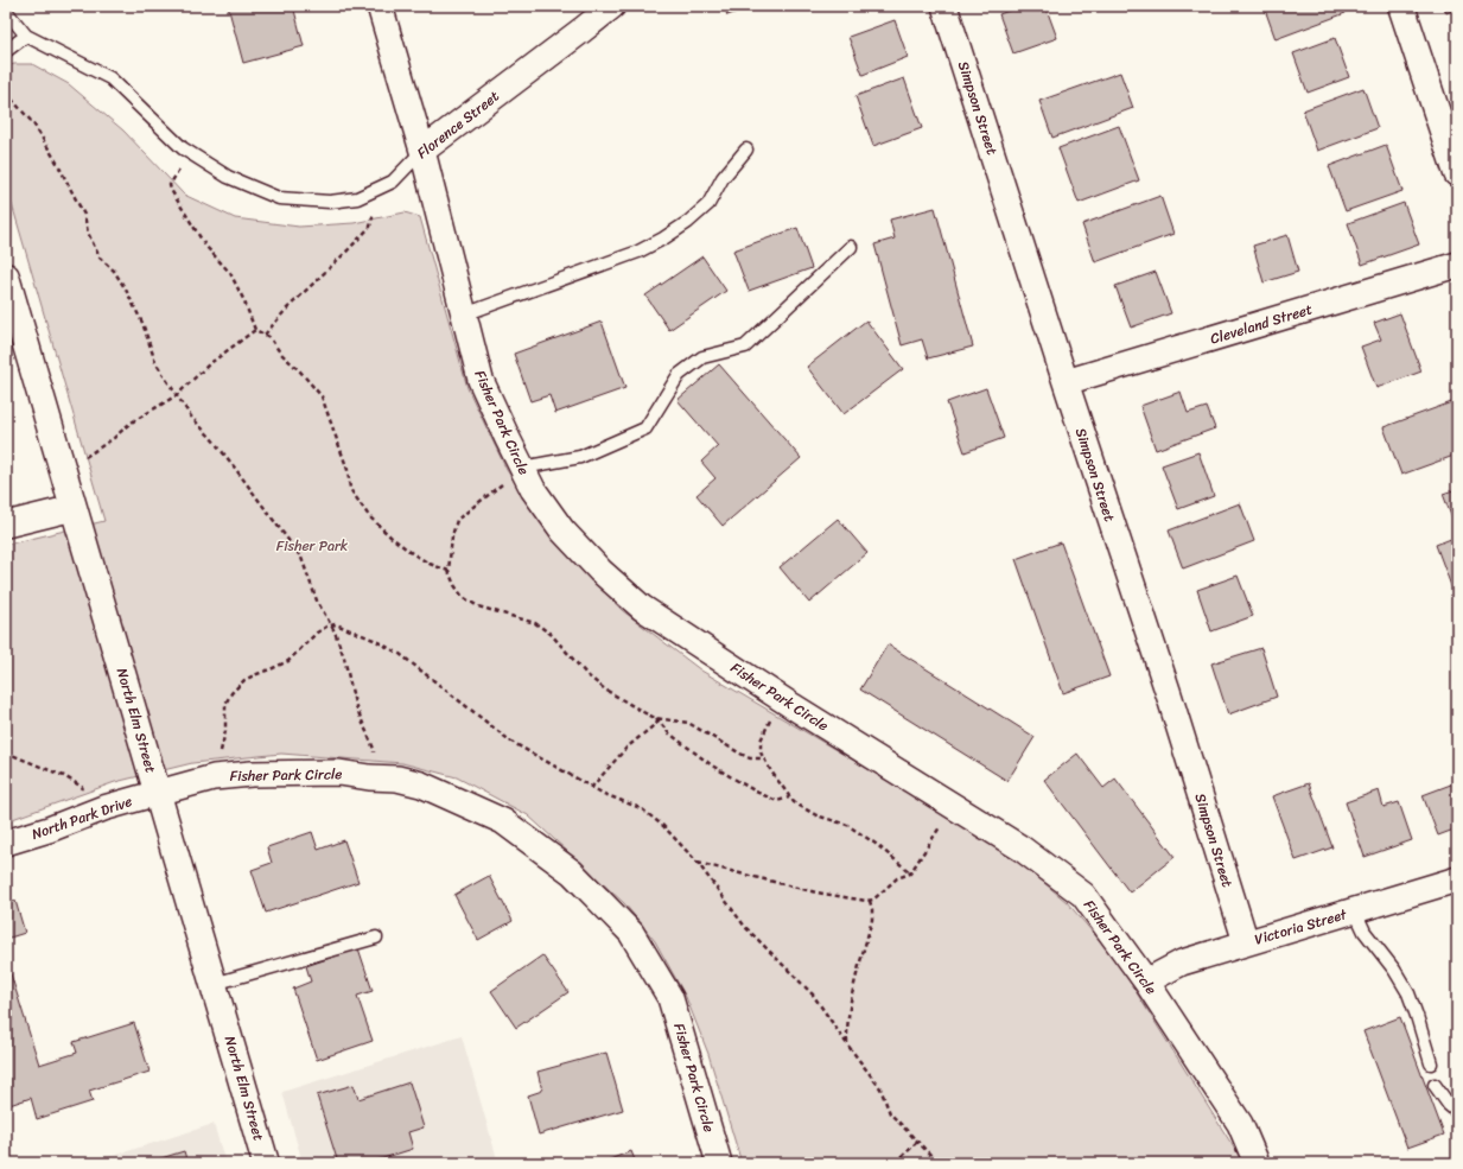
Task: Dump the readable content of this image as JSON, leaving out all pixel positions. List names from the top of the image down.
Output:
{
  "streets": {
    "main road": ["North Elm Street"],
    "street": [
      "Simpson Street",
      "Florence Street",
      "Cleveland Street",
      "Fisher Park Circle",
      "North Park Drive",
      "Victoria Street"
    ]
  },
  "crossings": [
    ["Simpson Street", "Cleveland Street"],
    ["Simpson Street", "Victoria Street"],
    ["Florence Street", "Fisher Park Circle"],
    ["Fisher Park Circle", "North Elm Street"],
    ["Fisher Park Circle", "North Park Drive"],
    ["Fisher Park Circle", "Victoria Street"],
    ["North Elm Street", "North Park Drive"]
  ],
  "parks": ["Fisher Park"]
}
